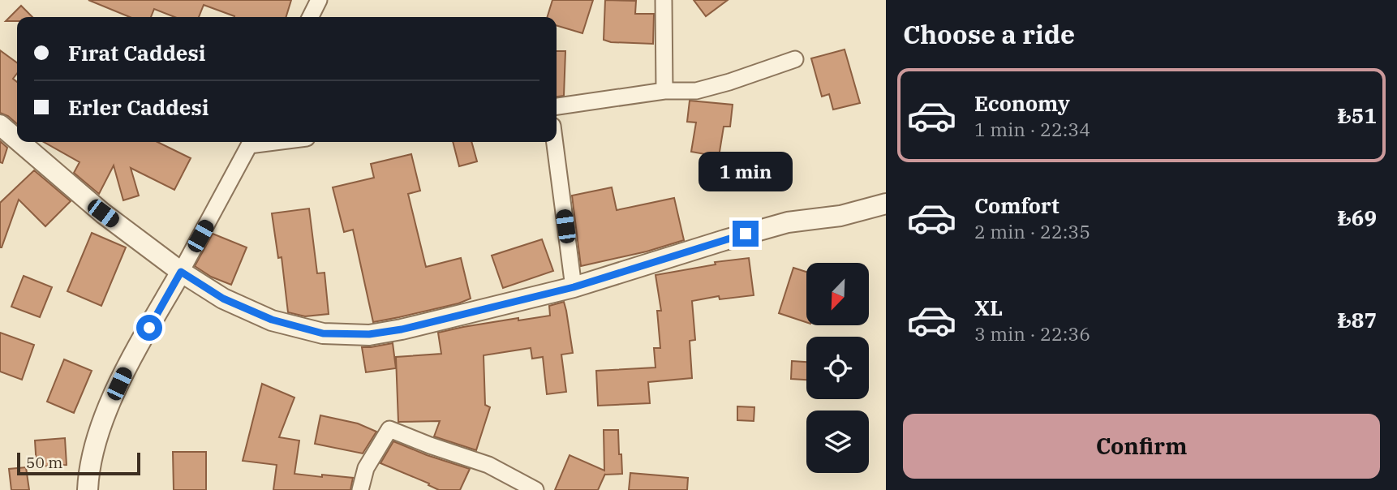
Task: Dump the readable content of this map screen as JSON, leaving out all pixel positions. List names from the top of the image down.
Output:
{
  "scale_bar": "50 m",
  "north": "bottom left",
  "page": {
    "heading": "Choose a ride",
    "banner": ["Fırat Caddesi", "Erler Caddesi"],
    "list": [
      {
        "name": "Economy",
        "note": "1 min · 22:34",
        "value": "₺51"
      },
      {
        "name": "Comfort",
        "note": "2 min · 22:35",
        "value": "₺69"
      },
      {
        "name": "XL",
        "note": "3 min · 22:36",
        "value": "₺87"
      }
    ],
    "bubble": "1 min",
    "buttons": "Confirm",
    "scale": "50 m"
  }
}
